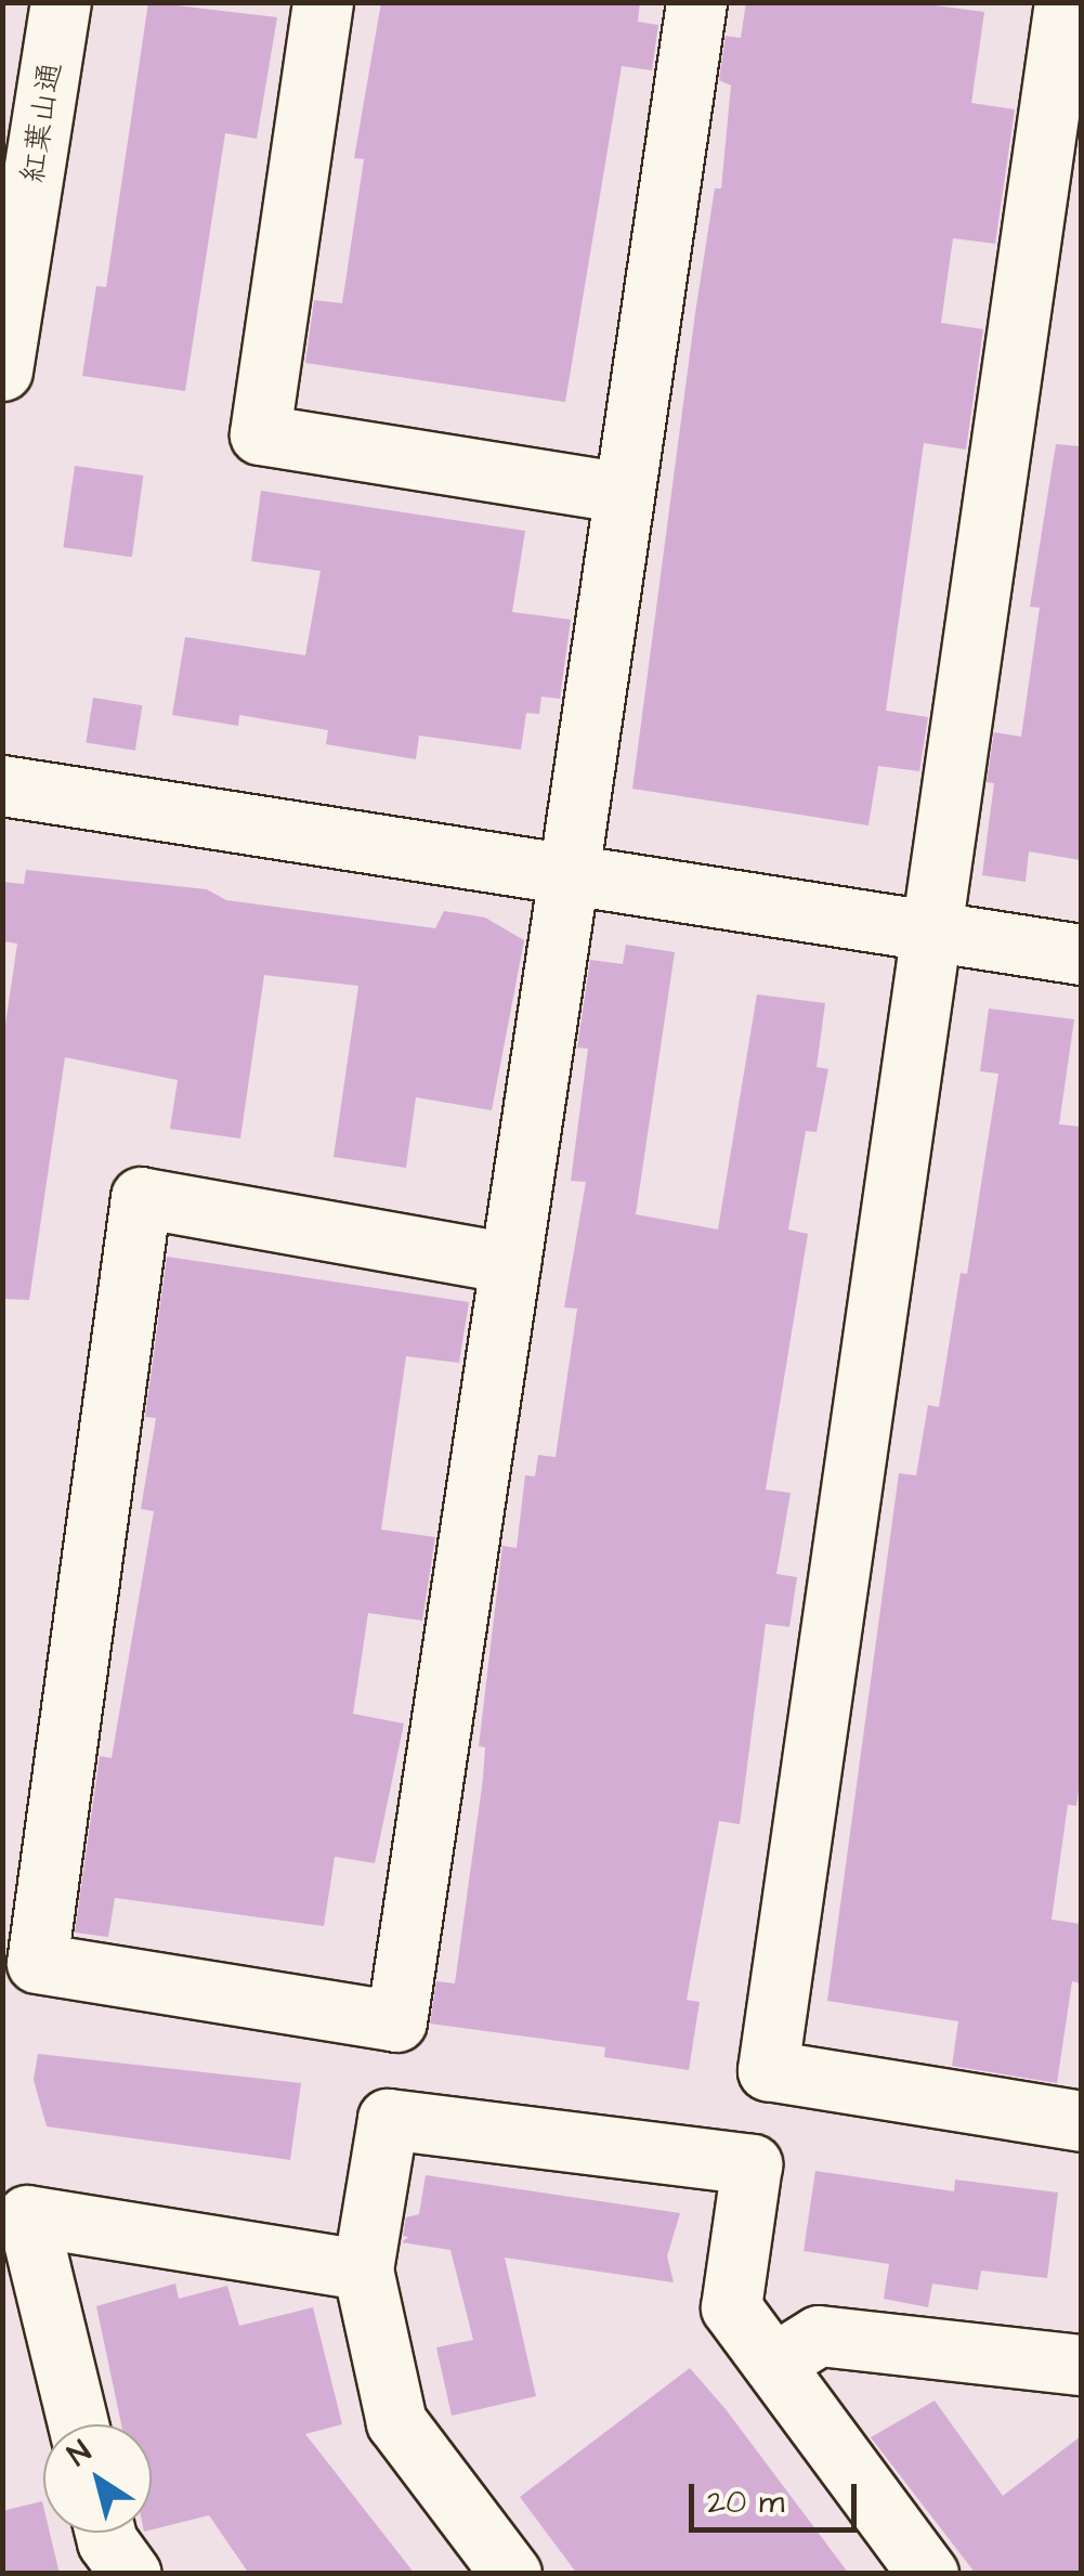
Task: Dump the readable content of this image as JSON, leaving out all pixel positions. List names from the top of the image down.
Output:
{
  "streets": {
    "street": ["紅葉山通"]
  },
  "scale_bar": "20 m",
  "north": "top left"
}
